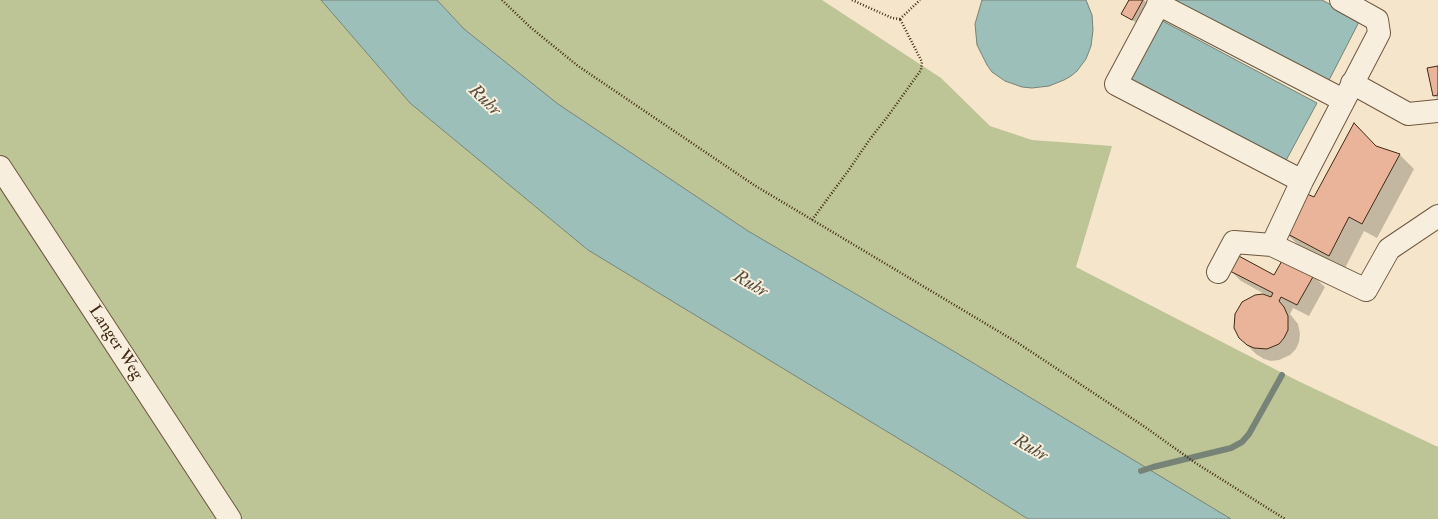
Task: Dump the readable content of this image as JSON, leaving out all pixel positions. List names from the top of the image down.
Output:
{
  "streets": {
    "lane": ["Langer Weg"]
  },
  "water": ["Ruhr"]
}
